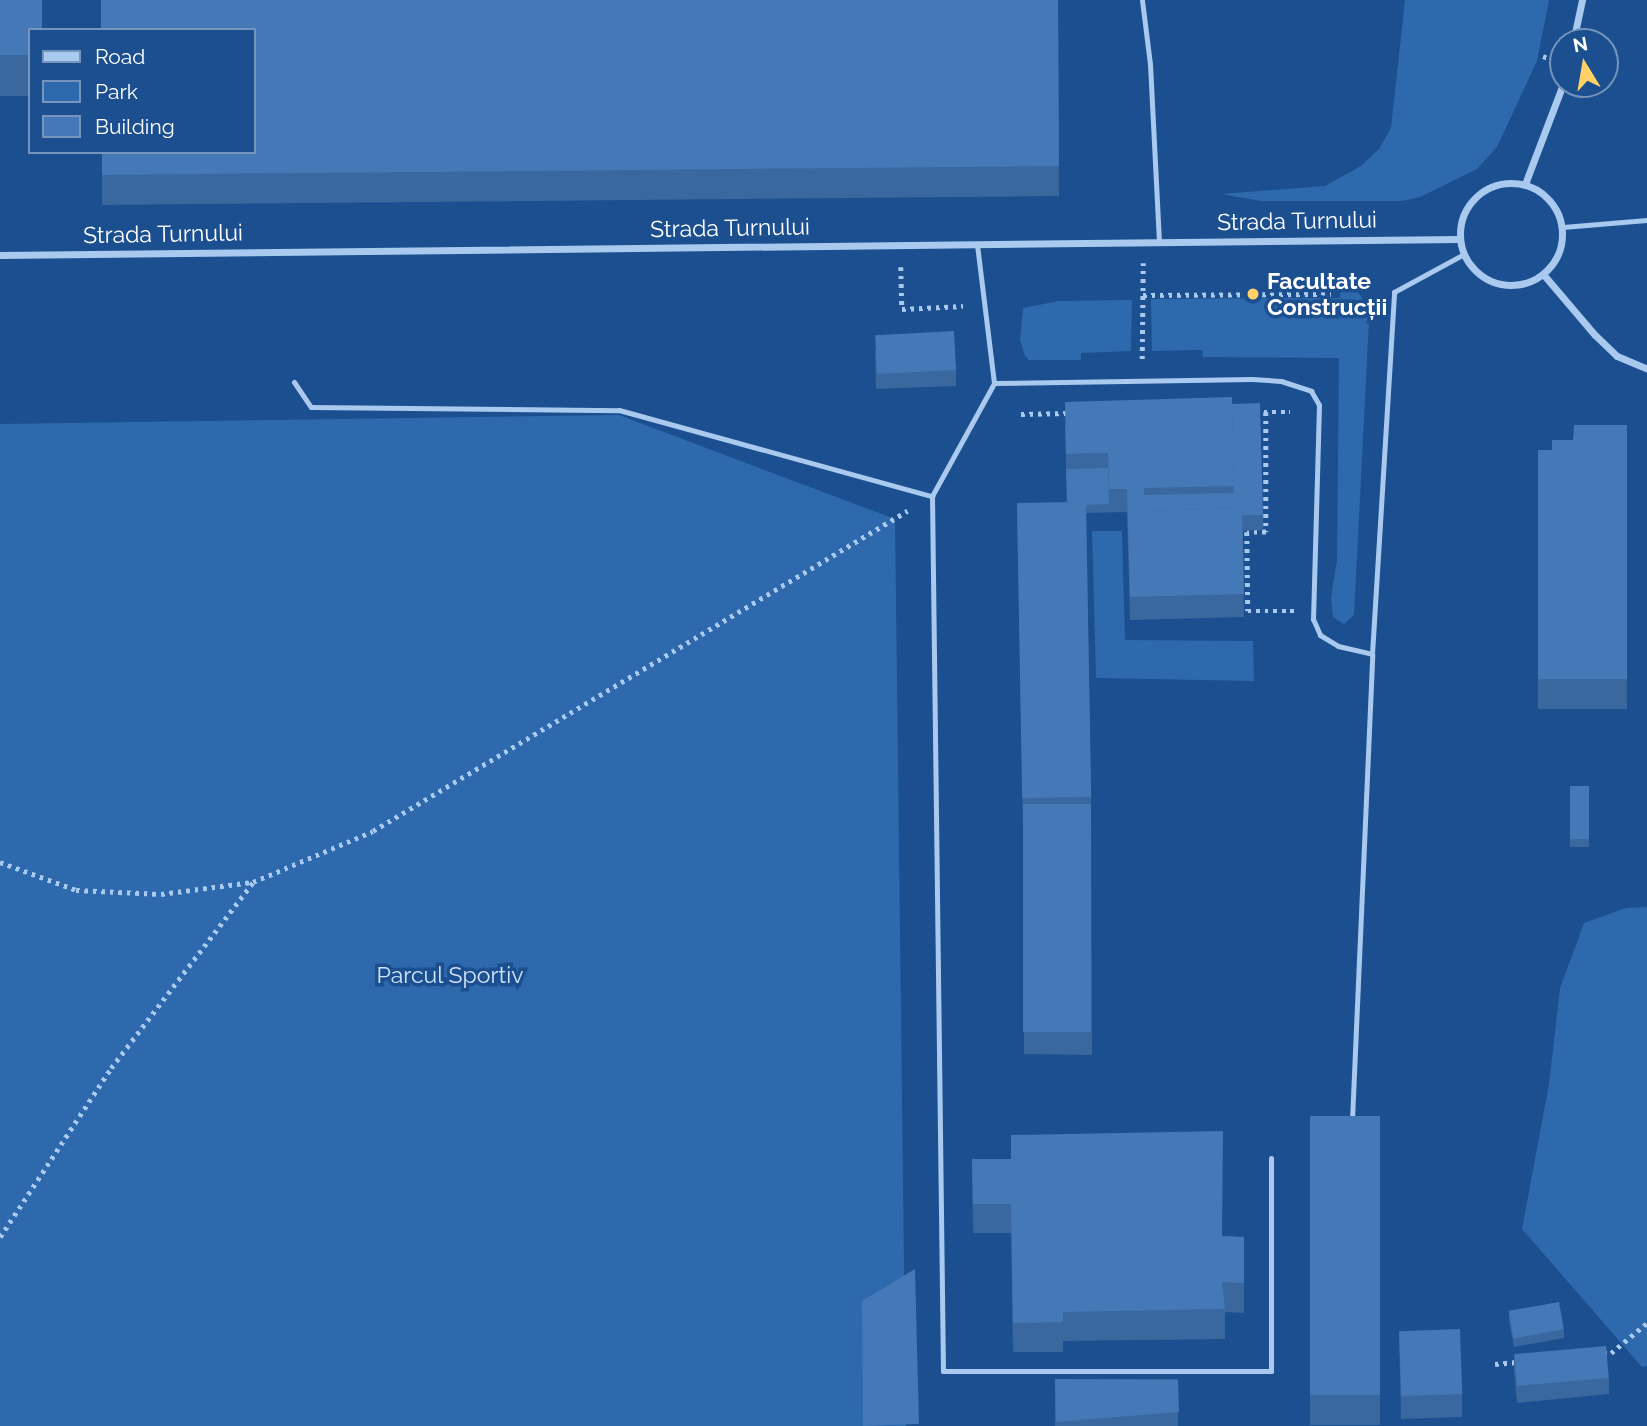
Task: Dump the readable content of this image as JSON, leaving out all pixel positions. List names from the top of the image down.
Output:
{
  "streets": {
    "street": ["Strada Turnului"]
  },
  "parks": ["Parcul Sportiv"],
  "places": ["Facultate Construcții"],
  "legend": ["Road", "Park", "Building"],
  "north": "top"
}
